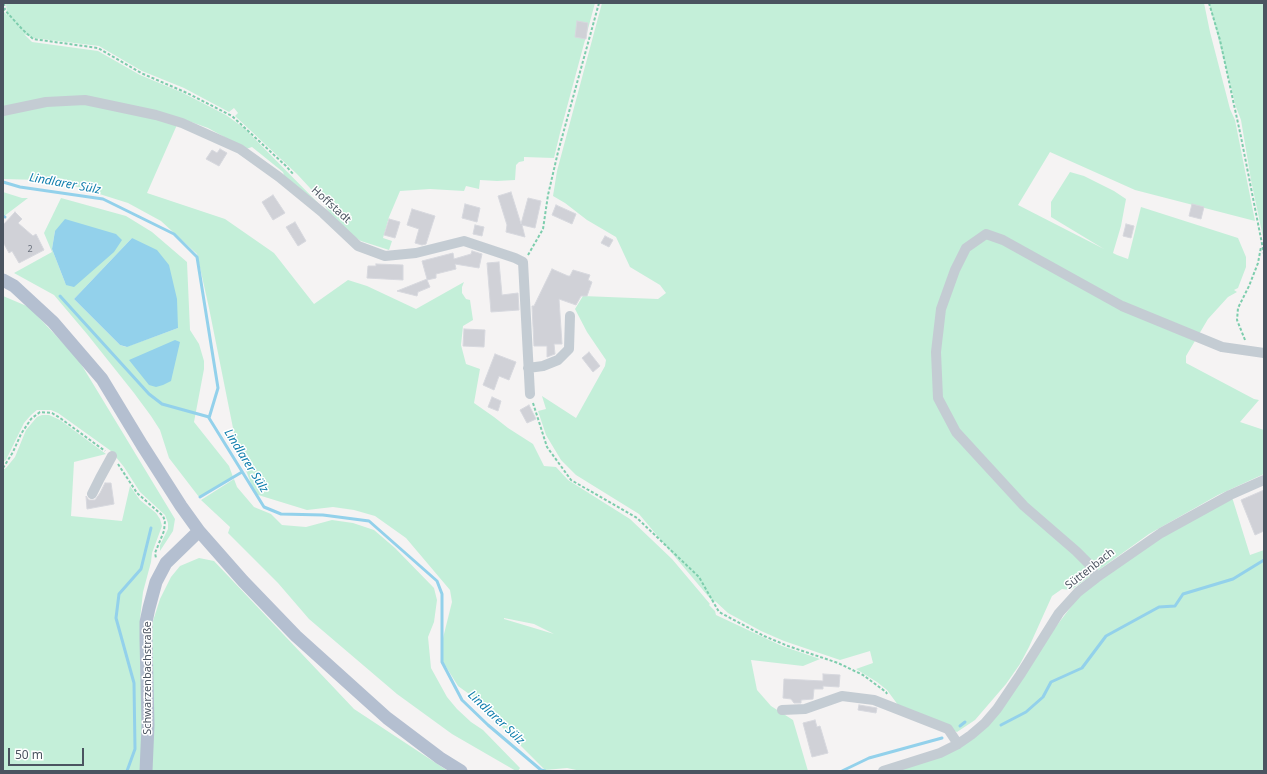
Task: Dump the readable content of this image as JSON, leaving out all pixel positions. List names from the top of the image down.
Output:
{
  "streets": {
    "main road": ["Schwarzenbachstraße"],
    "street": ["Hoffstadt", "Süttenbach"]
  },
  "water": ["Lindlarer Sülz"],
  "house_numbers": ["2"],
  "scale_bar": "50 m"
}
